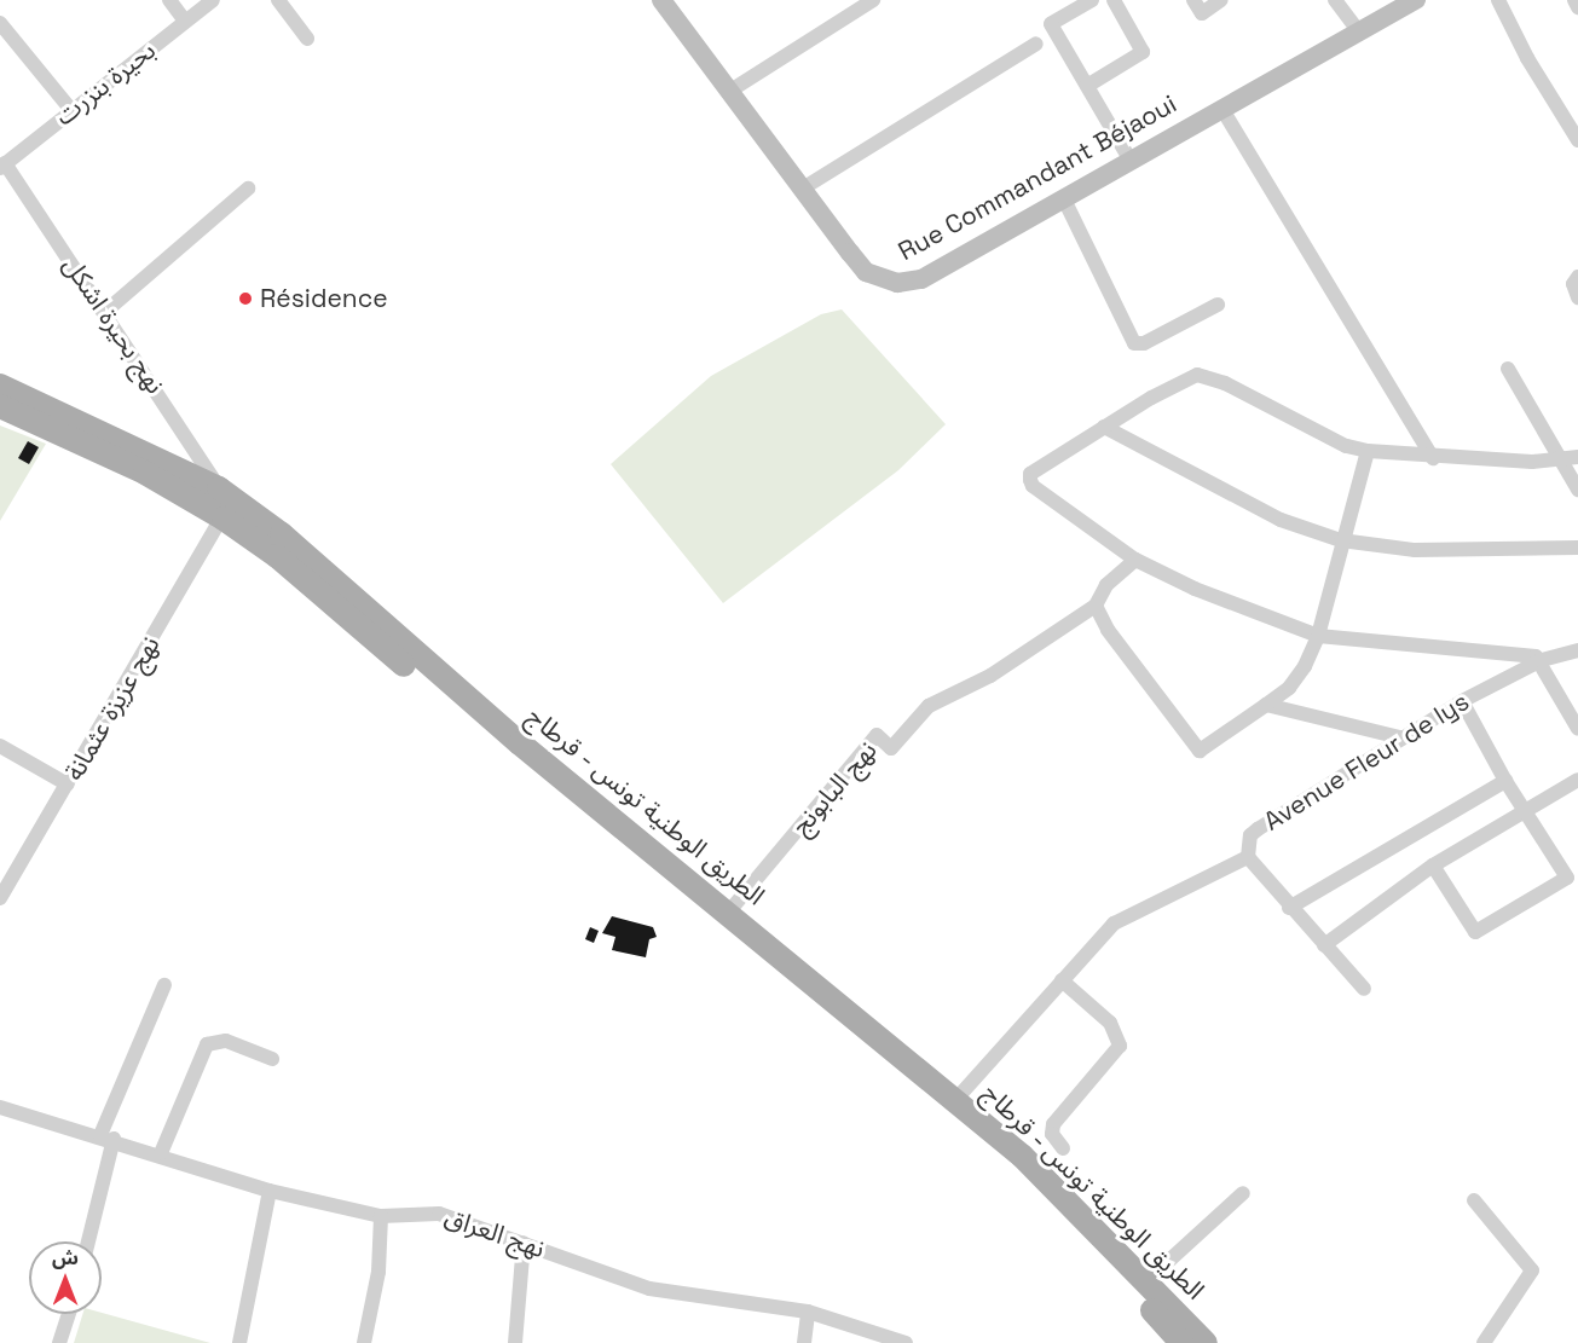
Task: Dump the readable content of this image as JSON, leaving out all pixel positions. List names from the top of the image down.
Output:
{
  "streets": {
    "main road": ["الطريق الوطنية تونس - قرطاج"],
    "street": [
      "بحيرة بنزرت",
      "Rue Commandant Béjaoui",
      "نهج بحيرة اشكل",
      "نهج عزيزة عثمانة",
      "Avenue Fleur de lys",
      "نهج البابونج",
      "نهج العراق"
    ]
  },
  "crossings": [
    ["بحيرة بنزرت", "نهج بحيرة اشكل"],
    ["نهج بحيرة اشكل", "الطريق الوطنية تونس - قرطاج"],
    ["نهج عزيزة عثمانة", "الطريق الوطنية تونس - قرطاج"],
    ["Avenue Fleur de lys", "الطريق الوطنية تونس - قرطاج"],
    ["نهج البابونج", "الطريق الوطنية تونس - قرطاج"]
  ],
  "places": ["Résidence"],
  "north": "top"
}
